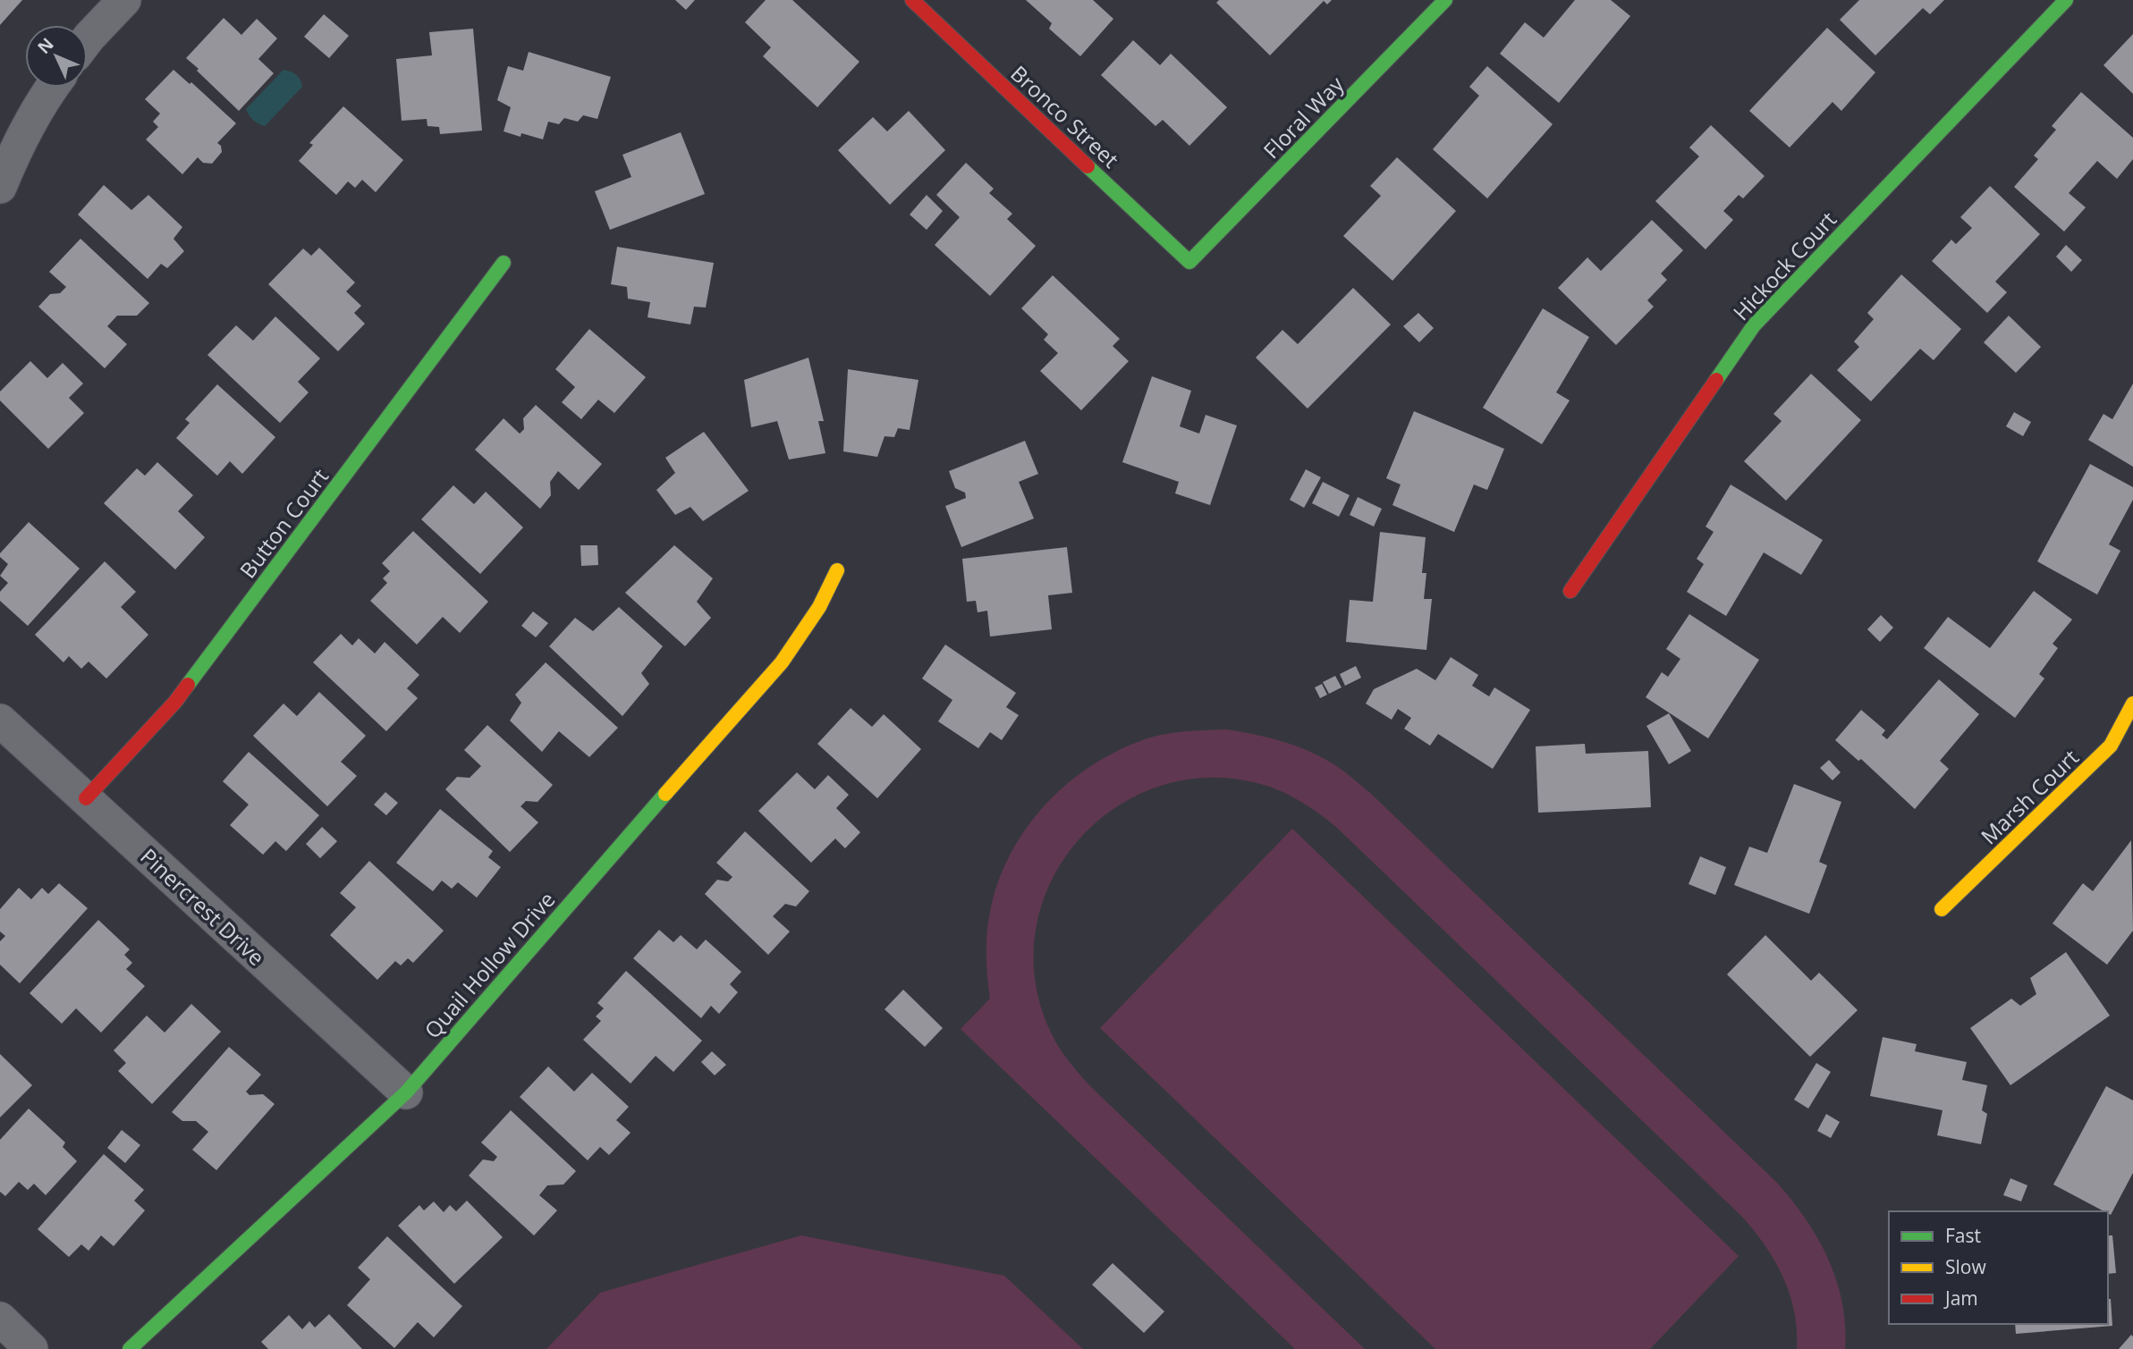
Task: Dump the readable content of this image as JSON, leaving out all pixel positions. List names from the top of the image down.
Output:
{
  "streets": {
    "street": [
      "Bronco Street",
      "Floral Way",
      "Hickock Court",
      "Button Court",
      "Marsh Court",
      "Pinercrest Drive",
      "Quail Hollow Drive"
    ]
  },
  "crossings": [
    ["Bronco Street", "Floral Way"],
    ["Button Court", "Pinercrest Drive"],
    ["Pinercrest Drive", "Quail Hollow Drive"]
  ],
  "legend": ["Fast", "Slow", "Jam"],
  "north": "top left"
}
